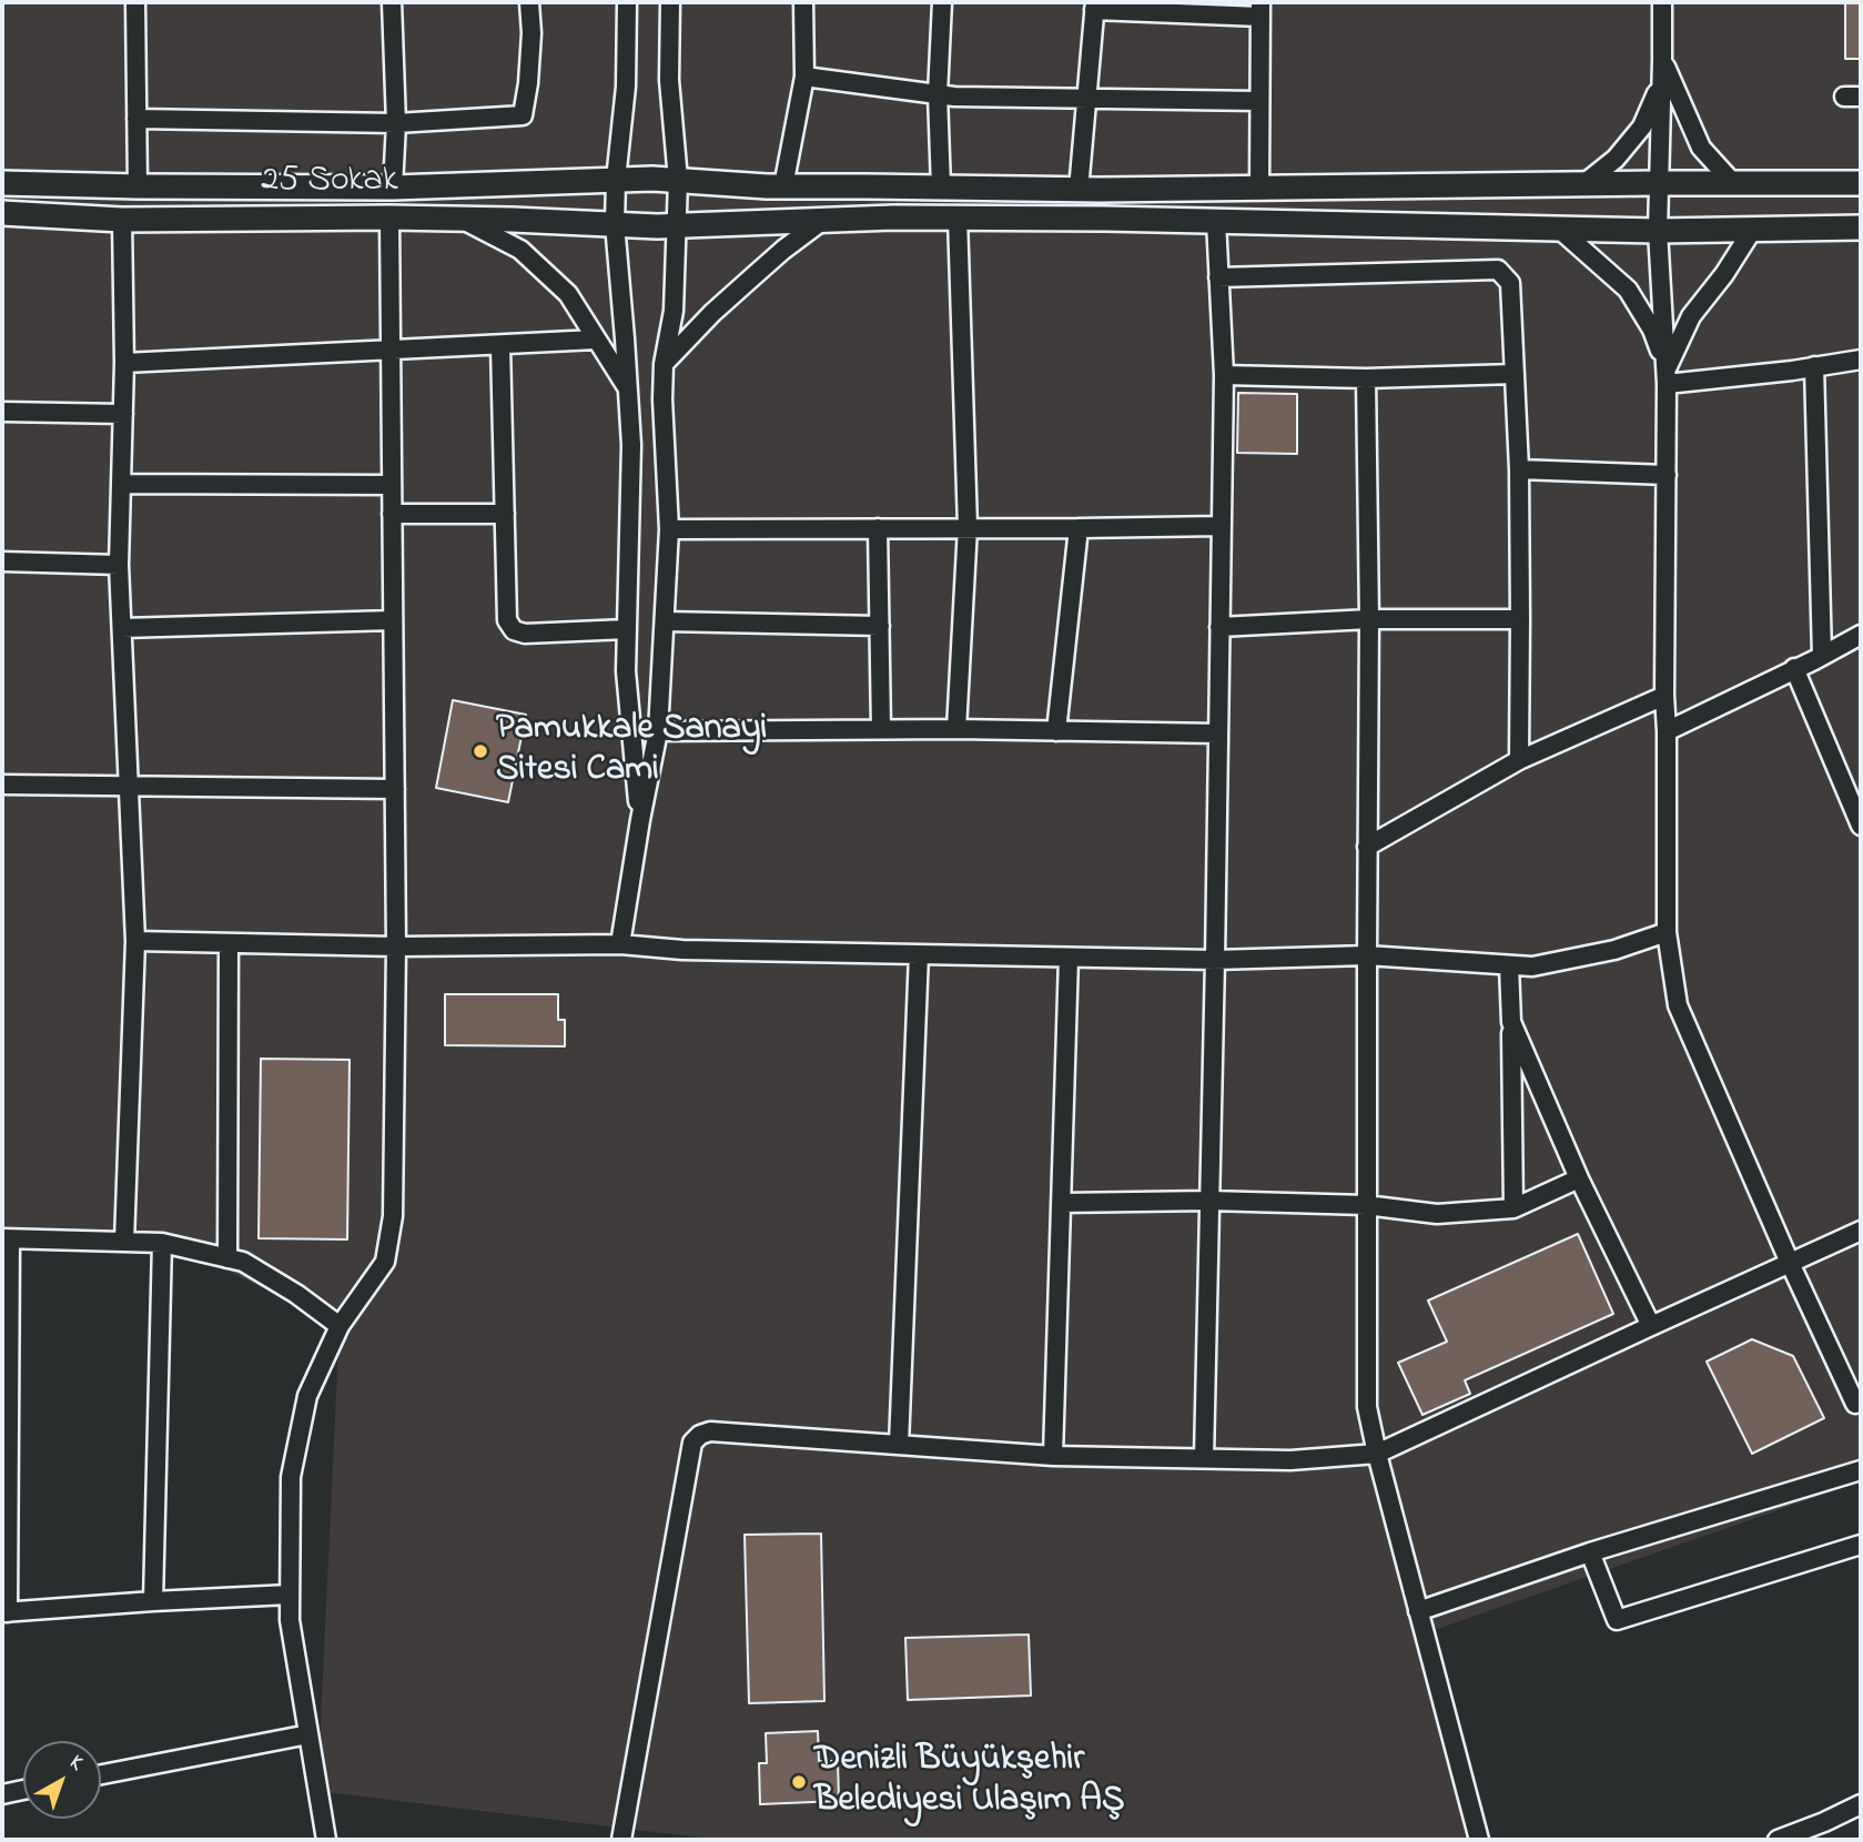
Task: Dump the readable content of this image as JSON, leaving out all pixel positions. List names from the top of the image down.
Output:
{
  "streets": {
    "main road": ["25 Sokak"]
  },
  "places": ["Pamukkale Sanayi Sitesi Cami", "Denizli Büyükşehir Belediyesi Ulaşım AŞ"],
  "north": "top right"
}
